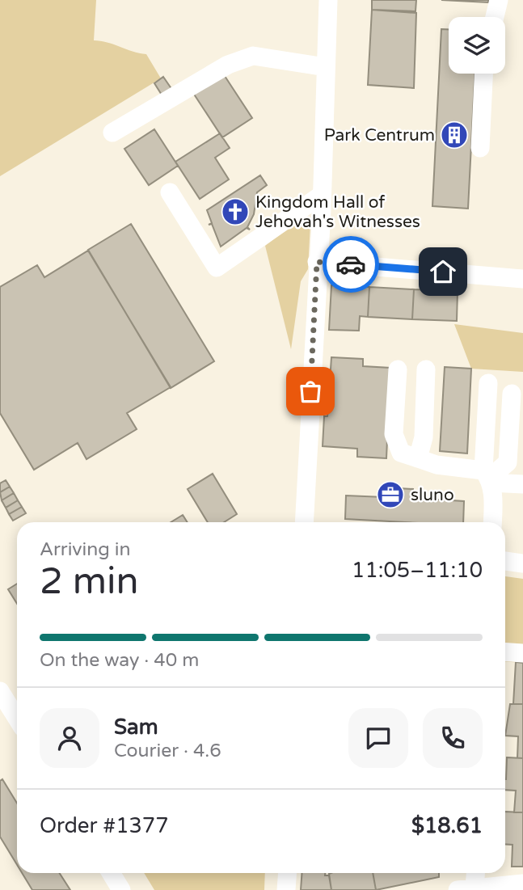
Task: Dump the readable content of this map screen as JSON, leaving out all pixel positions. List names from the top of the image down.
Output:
{
  "places": {
    "building": ["Park Centrum"],
    "church": ["Kingdom Hall of Jehovah's Witnesses"],
    "office": ["sluno"]
  },
  "page": {
    "heading": ["2 min", "Arriving in", "11:05–11:10"],
    "panel": [
      "Sam",
      "Courier · 4.6",
      "Order #1377",
      "$18.61"
    ],
    "bar": "On the way · 40 m"
  }
}
